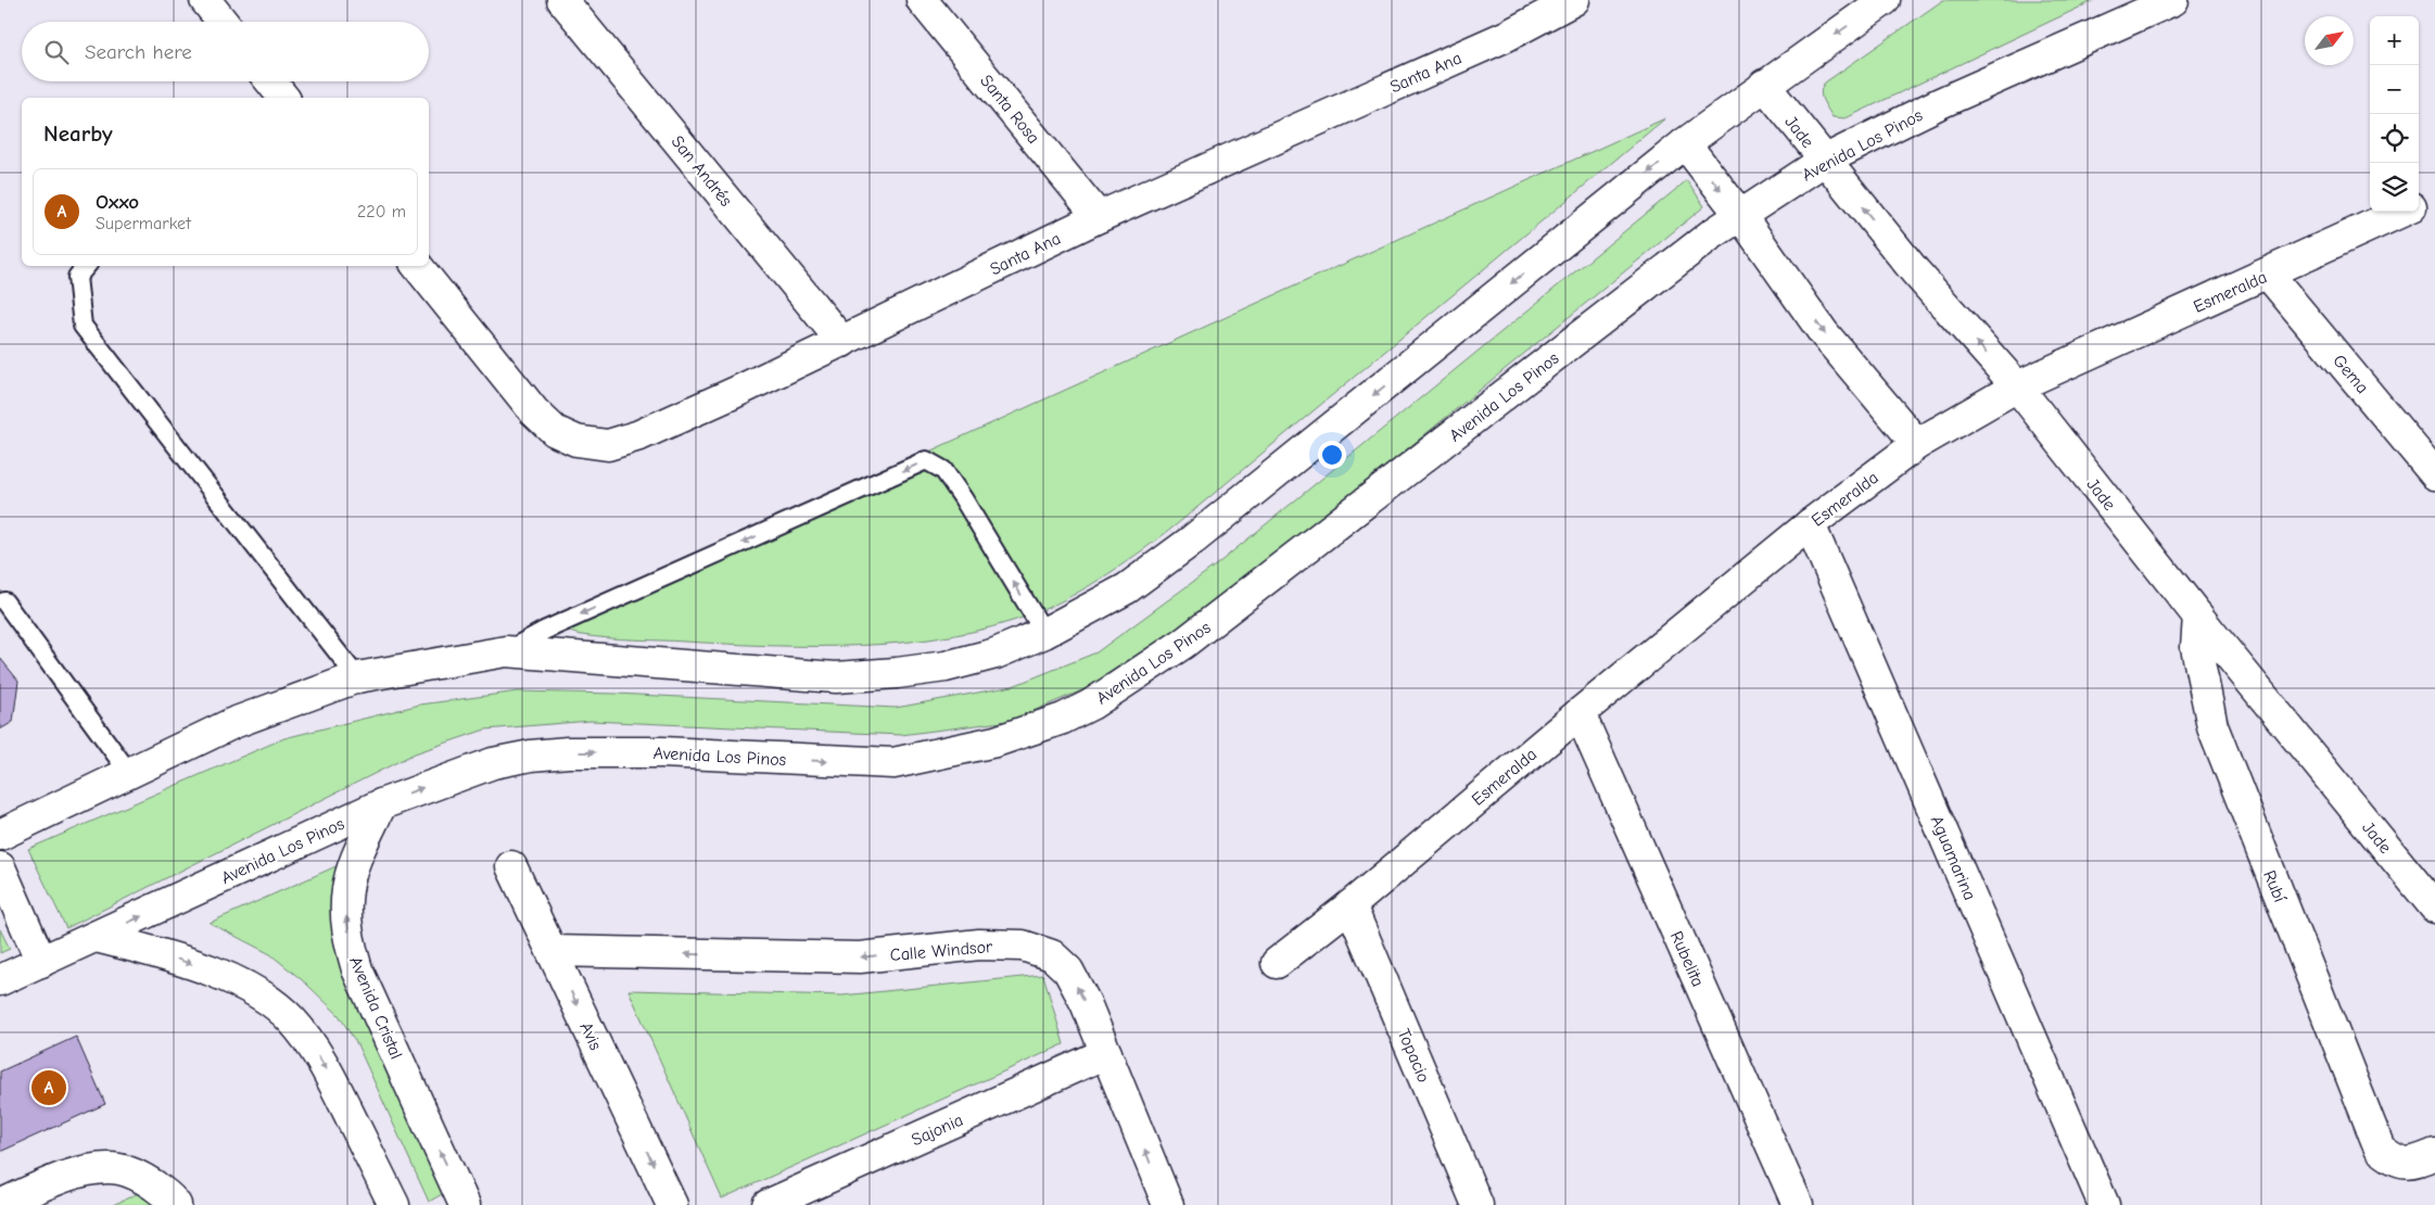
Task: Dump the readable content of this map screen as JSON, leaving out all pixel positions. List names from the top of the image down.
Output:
{
  "streets": {
    "street": [
      "Santa Ana",
      "Santa Rosa",
      "Jade",
      "Avenida Los Pinos",
      "San Andrés",
      "Esmeralda",
      "Gema",
      "Aguamarina",
      "Rubí",
      "Calle Windsor",
      "Rubelita",
      "Avenida Cristal",
      "Avis",
      "Topacio",
      "Sajonia"
    ]
  },
  "crossings": [
    ["Santa Ana", "Santa Rosa"],
    ["Santa Ana", "San Andrés"],
    ["Jade", "Avenida Los Pinos"],
    ["Jade", "Esmeralda"],
    ["Jade", "Rubí"],
    ["Avenida Los Pinos", "Avenida Cristal"],
    ["Esmeralda", "Gema"],
    ["Esmeralda", "Aguamarina"],
    ["Esmeralda", "Rubelita"],
    ["Esmeralda", "Topacio"],
    ["Calle Windsor", "Avis"],
    ["Calle Windsor", "Sajonia"]
  ],
  "one_way": ["Calle Windsor", "Avenida Cristal", "Avis"],
  "north": "top right",
  "page": {
    "map_buttons": ["+", "−"],
    "search": "Search here",
    "heading": "Nearby",
    "list": [
      {
        "mark": "A",
        "name": "Oxxo",
        "note": "Supermarket",
        "value": "220 m"
      }
    ],
    "pins": "A"
  }
}
